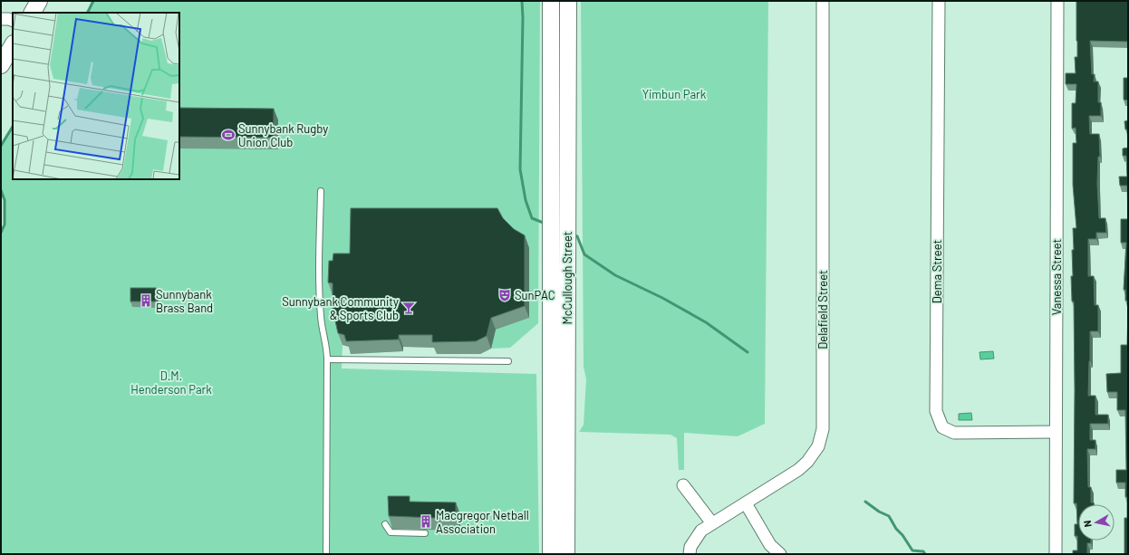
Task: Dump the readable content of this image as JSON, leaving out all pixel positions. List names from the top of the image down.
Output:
{
  "streets": {
    "main road": ["McCullough Street"],
    "street": ["Dema Street", "Vanessa Street", "Delafield Street"]
  },
  "crossings": [
    ["Dema Street", "Vanessa Street"]
  ],
  "parks": ["Yimbun Park", "D.M. Henderson Park"],
  "places": {
    "sports": ["Sunnybank Rugby Union Club"],
    "theatre": ["SunPAC"],
    "building": ["Sunnybank Brass Band", "Macgregor Netball Association"],
    "bar": ["Sunnybank Community & Sports Club"]
  },
  "north": "left"
}
